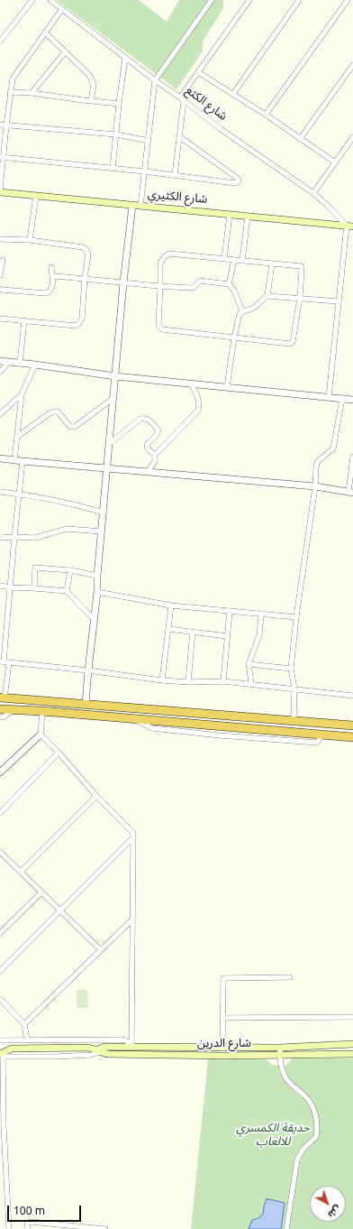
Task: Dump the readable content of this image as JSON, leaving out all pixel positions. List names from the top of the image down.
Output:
{
  "streets": {
    "main road": ["شارع الكثيري", "شارع الدرين"],
    "street": ["شارع الكثع"]
  },
  "crossings": [
    ["شارع الكثع", "شارع الكثيري"]
  ],
  "parks": ["حديقة الكمسري للالعاب"],
  "scale_bar": "100 m",
  "north": "bottom right"
}
